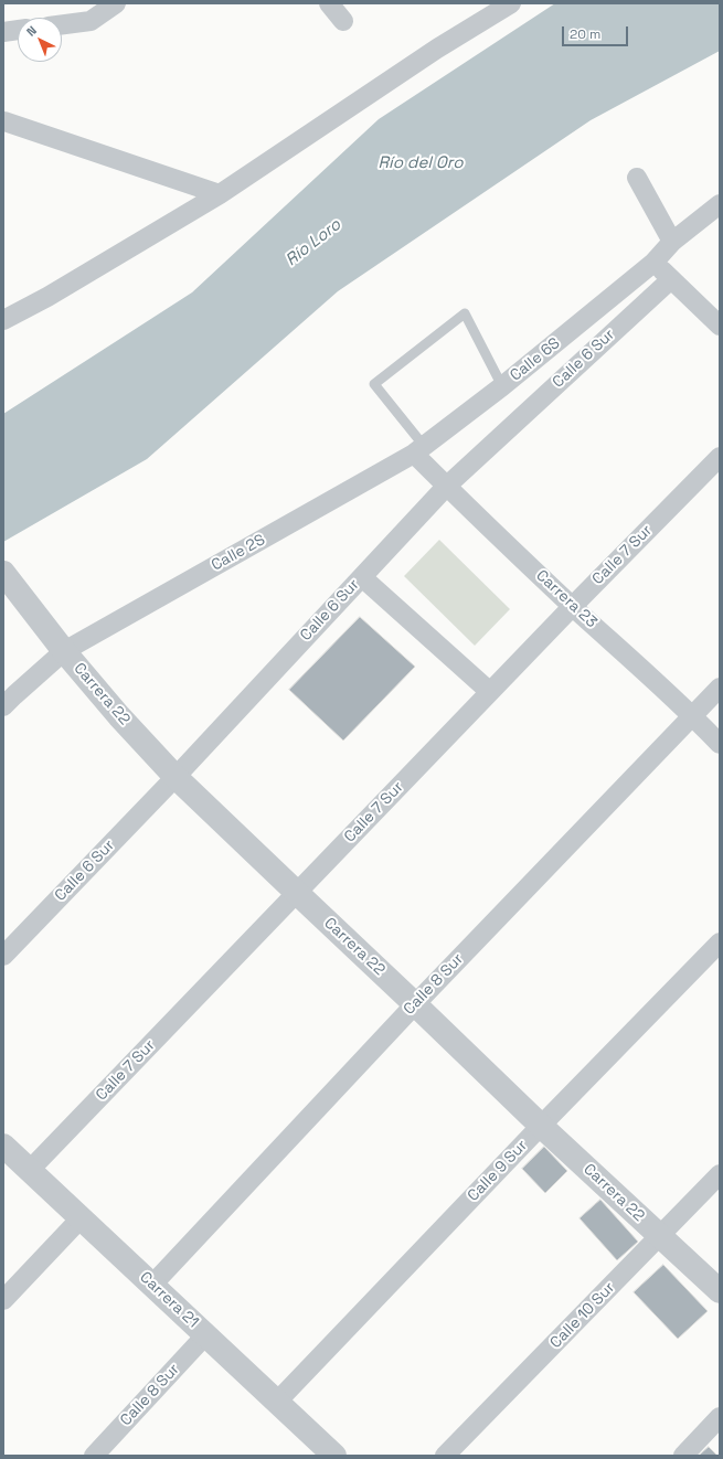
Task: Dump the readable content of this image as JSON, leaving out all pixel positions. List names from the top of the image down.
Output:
{
  "streets": {
    "street": [
      "Calle 6 Sur",
      "Calle 6S",
      "Calle 2S",
      "Calle 7 Sur",
      "Carrera 23",
      "Carrera 22",
      "Calle 8 Sur",
      "Calle 9 Sur",
      "Carrera 21",
      "Calle 10 Sur"
    ]
  },
  "crossings": [
    ["Calle 6 Sur", "Carrera 23"],
    ["Calle 6 Sur", "Carrera 22"],
    ["Calle 6S", "Calle 2S"],
    ["Calle 6S", "Carrera 23"],
    ["Calle 2S", "Carrera 23"],
    ["Calle 2S", "Carrera 22"],
    ["Calle 7 Sur", "Carrera 23"],
    ["Calle 7 Sur", "Carrera 22"],
    ["Calle 7 Sur", "Carrera 21"],
    ["Carrera 23", "Calle 8 Sur"],
    ["Carrera 22", "Calle 8 Sur"],
    ["Carrera 22", "Calle 9 Sur"],
    ["Carrera 22", "Calle 10 Sur"],
    ["Calle 8 Sur", "Carrera 21"],
    ["Calle 9 Sur", "Carrera 21"]
  ],
  "water": ["Río del Oro", "Río Loro"],
  "scale_bar": "20 m",
  "north": "top left"
}
